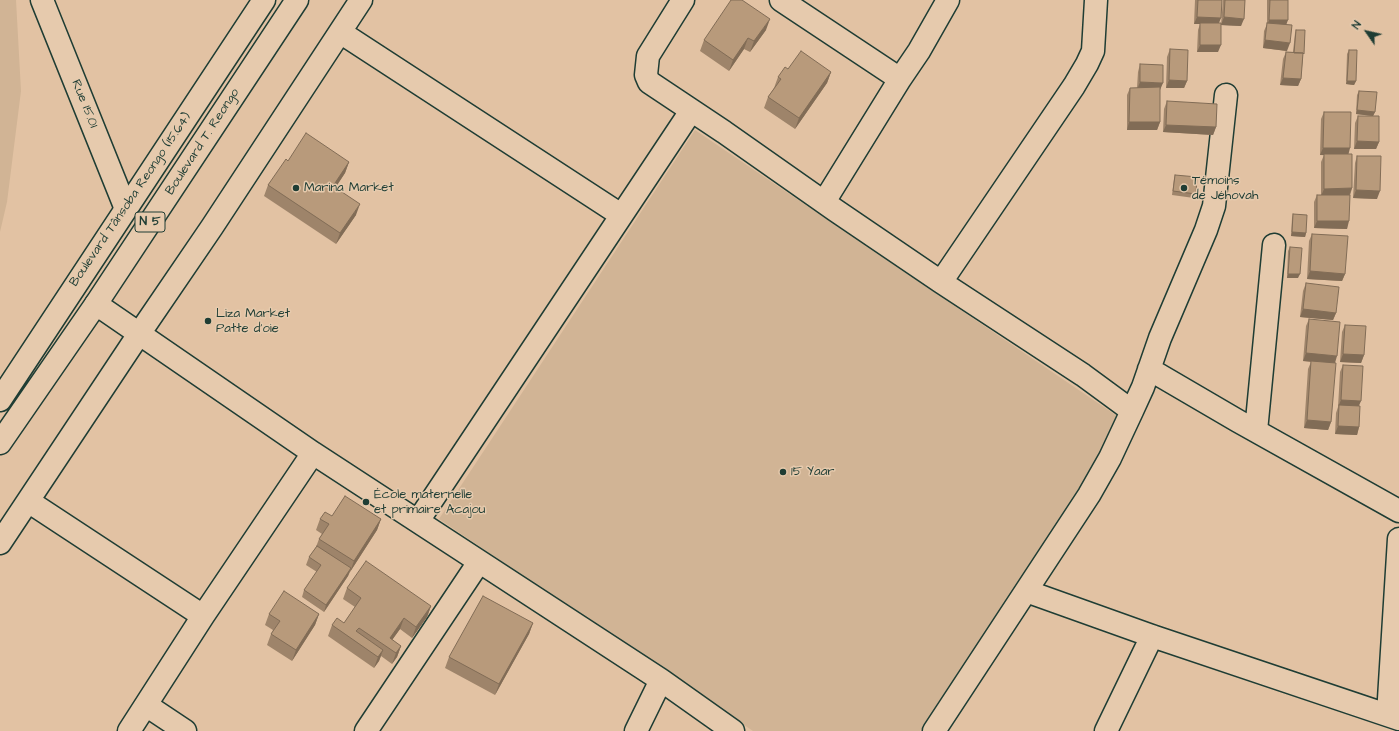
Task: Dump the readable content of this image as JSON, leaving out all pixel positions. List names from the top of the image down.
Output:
{
  "streets": {
    "main road": [
      "Rue 15.01",
      "Boulevard T. Reongo",
      "Boulevard Tânsoba Reongo (15.64)",
      "N 5"
    ]
  },
  "crossings": [
    ["Rue 15.01", "Boulevard Tânsoba Reongo (15.64)"]
  ],
  "places": [
    "Marina Market",
    "Témoins de Jéhovah",
    "Liza Market Patte d'oie",
    "15 Yaar",
    "École maternelle et primaire Acajou"
  ],
  "north": "top left"
}
